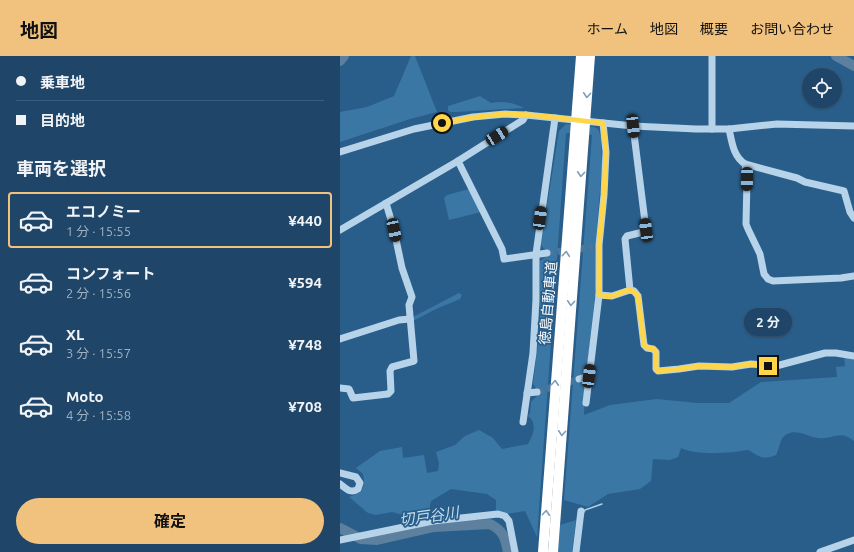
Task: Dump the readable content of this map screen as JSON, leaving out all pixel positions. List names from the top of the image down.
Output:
{
  "streets": {
    "highway": ["徳島自動車道"]
  },
  "water": ["切戸谷川"],
  "page": {
    "header": "地図",
    "nav": [
      "ホーム",
      "地図",
      "概要",
      "お問い合わせ"
    ],
    "banner": ["乗車地", "目的地"],
    "heading": "車両を選択",
    "list": [
      {
        "name": "エコノミー",
        "note": "1 分 · 15:55",
        "value": "¥440"
      },
      {
        "name": "コンフォート",
        "note": "2 分 · 15:56",
        "value": "¥594"
      },
      {
        "name": "XL",
        "note": "3 分 · 15:57",
        "value": "¥748"
      },
      {
        "name": "Moto",
        "note": "4 分 · 15:58",
        "value": "¥708"
      }
    ],
    "bubble": "2 分",
    "buttons": "確定"
  }
}
